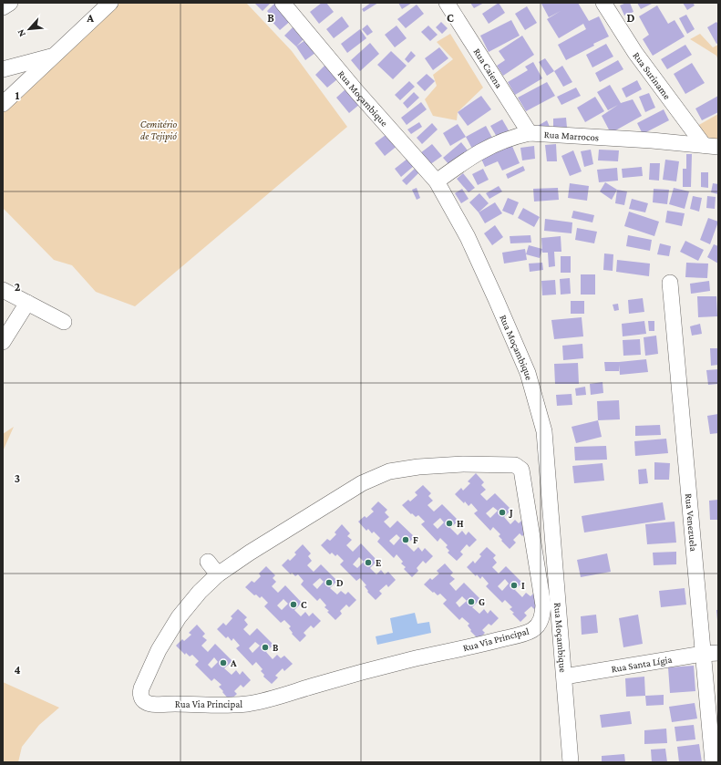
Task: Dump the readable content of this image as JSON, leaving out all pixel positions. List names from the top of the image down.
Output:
{
  "streets": {
    "street": [
      "Rua Caiena",
      "Rua Suriname",
      "Rua Moçambique",
      "Rua Marrocos",
      "Rua Venezuela",
      "Rua Via Principal",
      "Rua Santa Lígia"
    ]
  },
  "crossings": [
    ["Rua Caiena", "Rua Marrocos"],
    ["Rua Suriname", "Rua Marrocos"],
    ["Rua Moçambique", "Rua Marrocos"],
    ["Rua Moçambique", "Rua Santa Lígia"],
    ["Rua Venezuela", "Rua Santa Lígia"]
  ],
  "parks": ["Cemitério de Tejipió"],
  "places": [
    "J",
    "H",
    "F",
    "E",
    "D",
    "I",
    "G",
    "C",
    "B",
    "A"
  ],
  "north": "bottom left",
  "grid": {
    "columns": [
      "A",
      "B",
      "C",
      "D"
    ],
    "rows": [
      "1",
      "2",
      "3",
      "4"
    ]
  }
}
